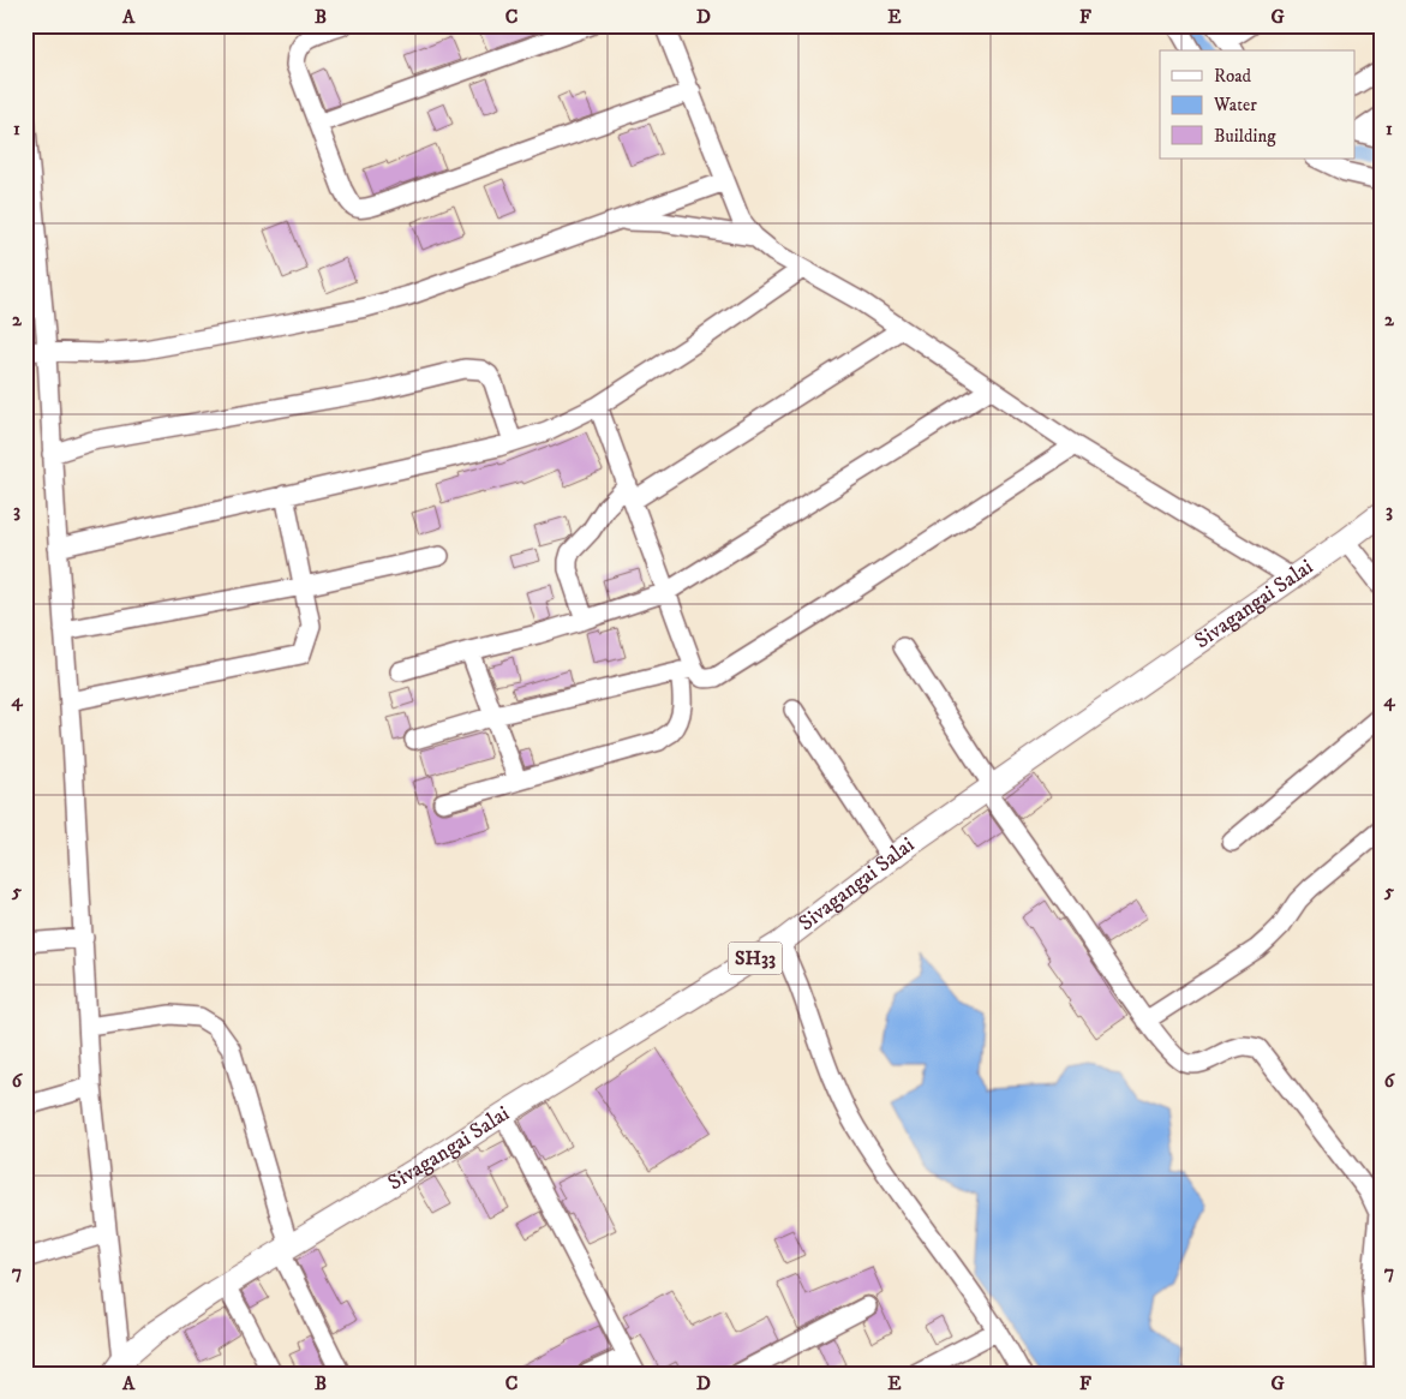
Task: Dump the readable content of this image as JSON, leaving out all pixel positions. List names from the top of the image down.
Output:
{
  "streets": {
    "main road": ["Sivagangai Salai", "SH33"]
  },
  "legend": ["Road", "Water", "Building"],
  "grid": {
    "columns": [
      "A",
      "B",
      "C",
      "D",
      "E",
      "F",
      "G"
    ],
    "rows": [
      "1",
      "2",
      "3",
      "4",
      "5",
      "6",
      "7"
    ]
  }
}
